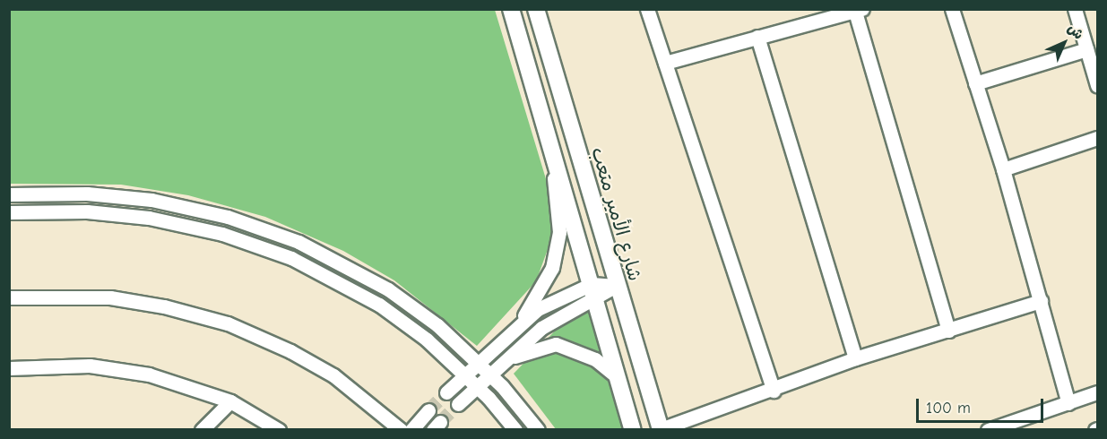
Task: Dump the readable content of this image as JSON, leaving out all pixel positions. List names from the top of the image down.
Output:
{
  "streets": {
    "main road": ["شارع الأمير متعب"]
  },
  "scale_bar": "100 m",
  "north": "top right"
}
